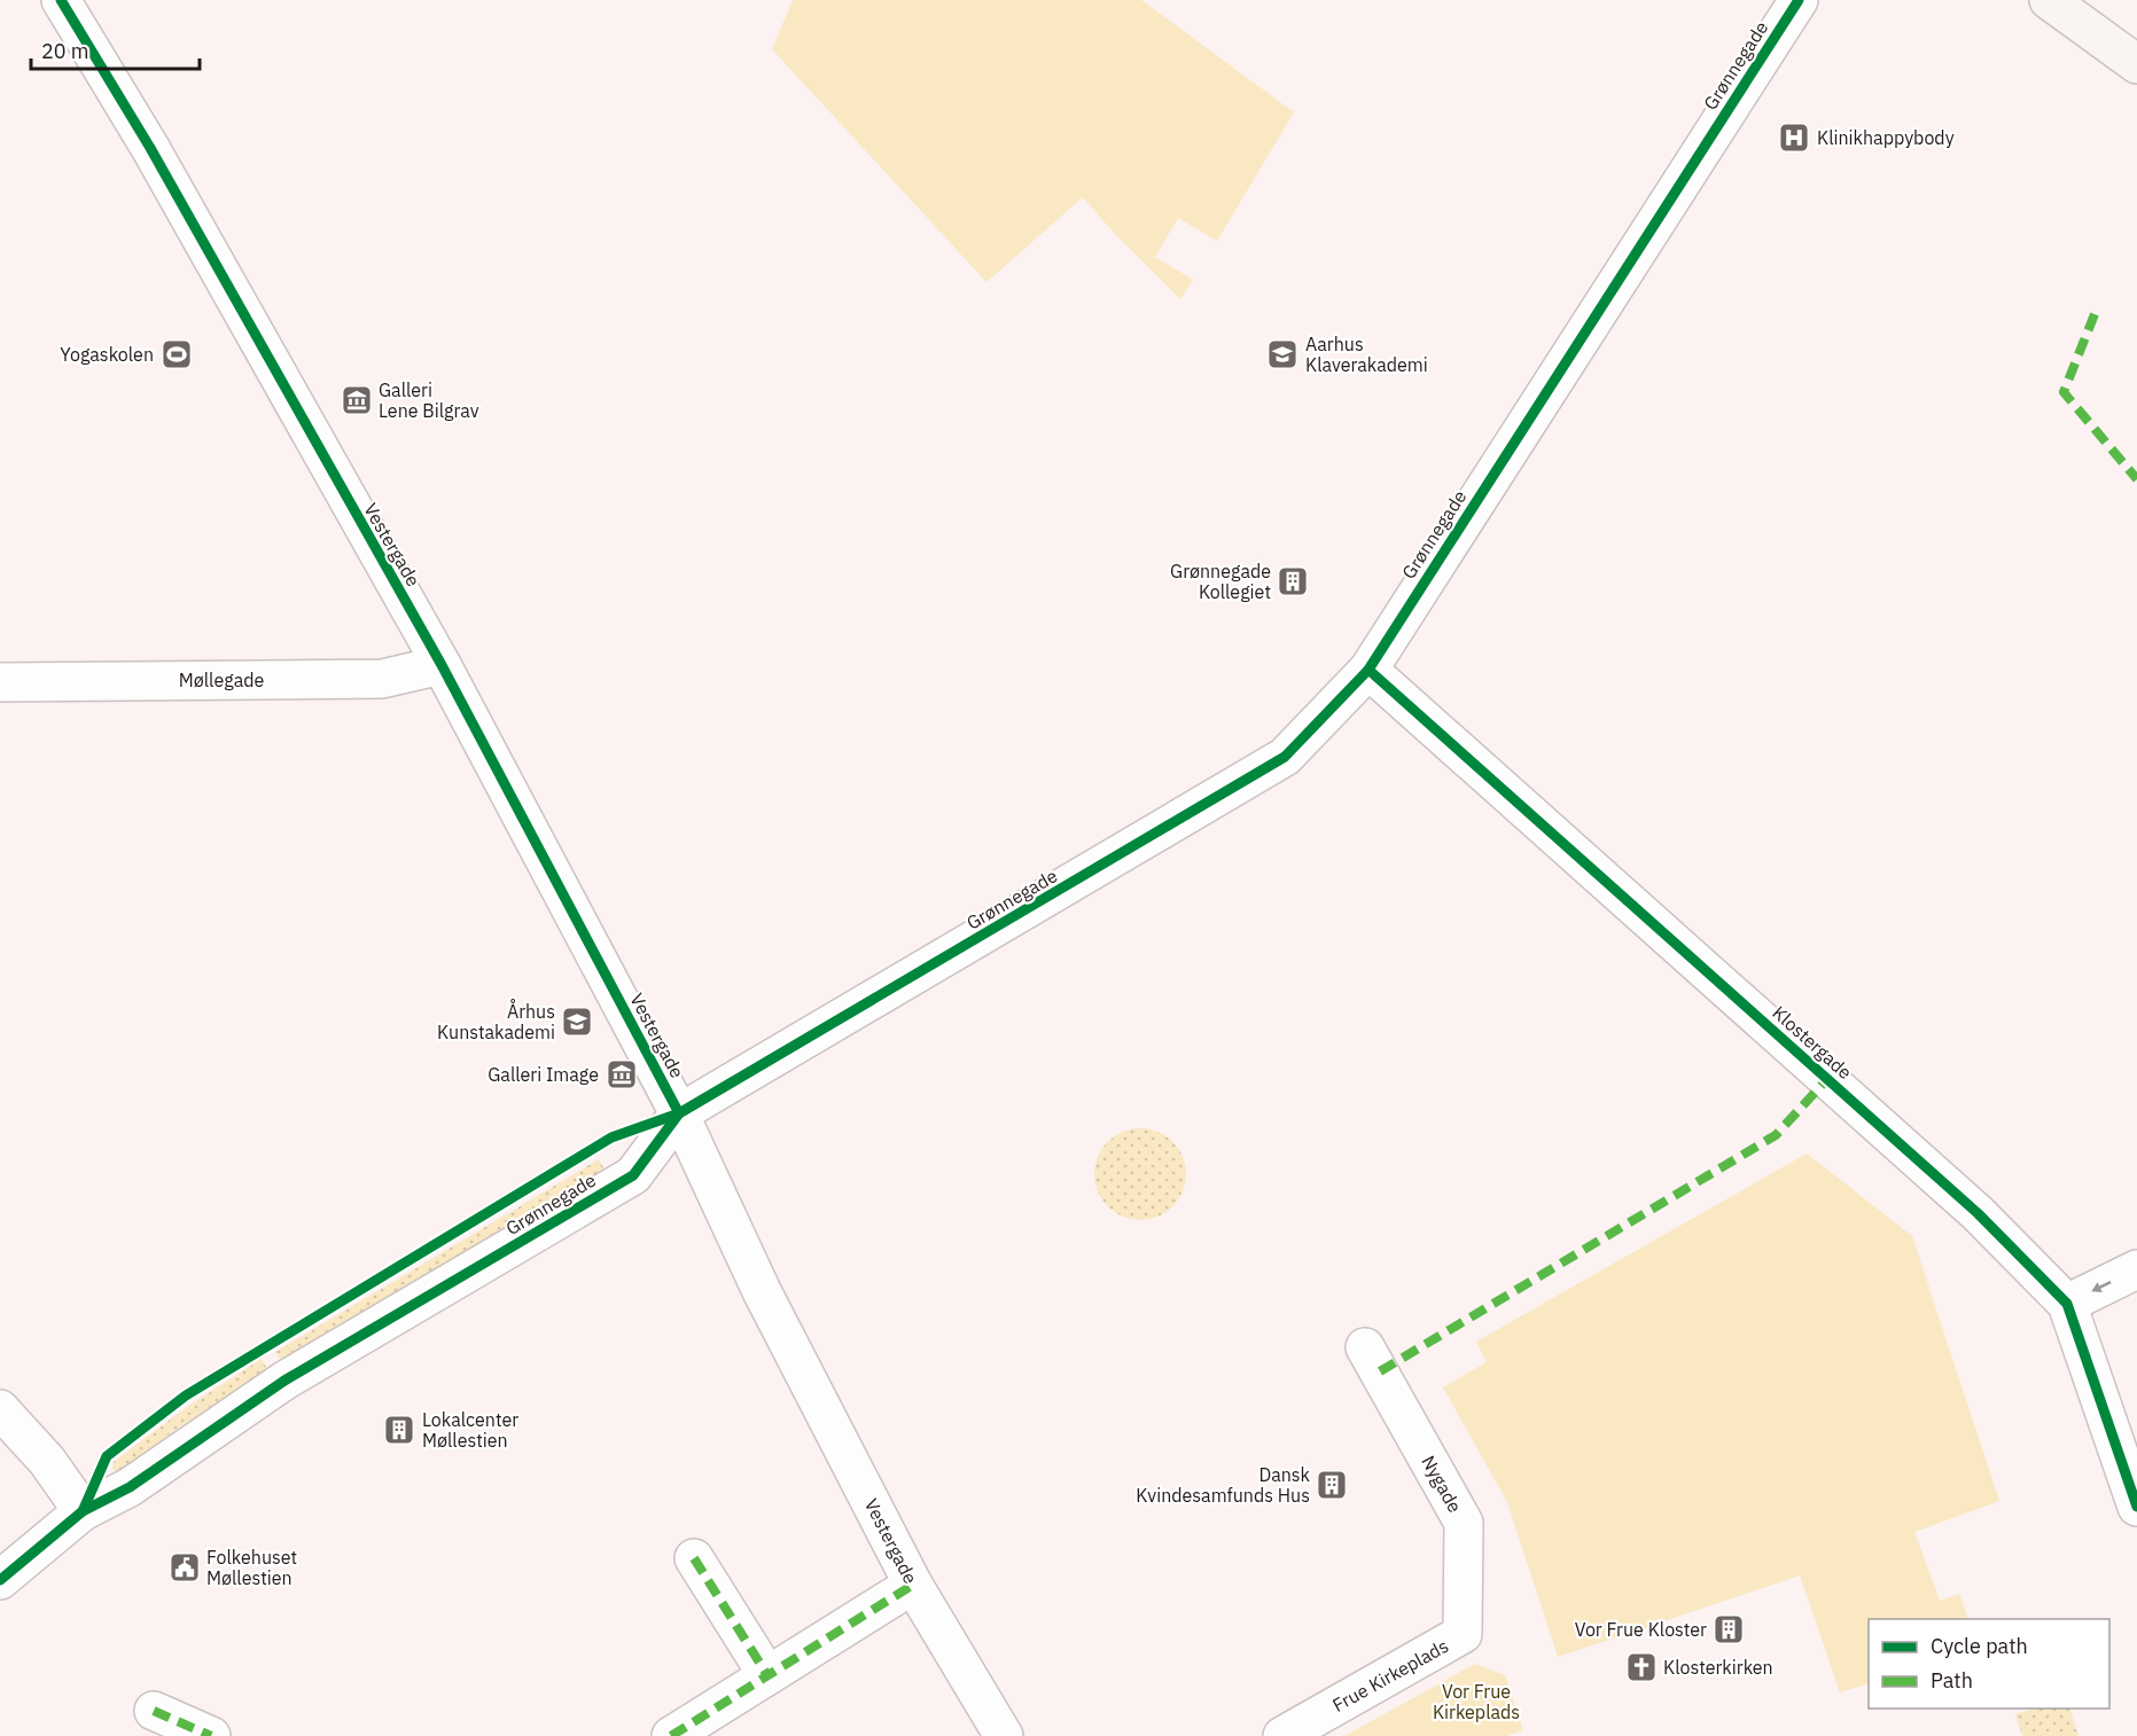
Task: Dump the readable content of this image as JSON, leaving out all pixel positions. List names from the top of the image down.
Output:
{
  "streets": {
    "street": [
      "Grønnegade",
      "Vestergade",
      "Møllegade",
      "Klostergade",
      "Nygade",
      "Frue Kirkeplads"
    ]
  },
  "crossings": [
    ["Grønnegade", "Vestergade"],
    ["Grønnegade", "Klostergade"],
    ["Vestergade", "Møllegade"],
    ["Nygade", "Frue Kirkeplads"]
  ],
  "parks": ["Vor Frue Kirkeplads"],
  "places": {
    "hospital": ["Klinikhappybody"],
    "sports": ["Yogaskolen"],
    "school or university": ["Aarhus Klaverakademi", "Århus Kunstakademi"],
    "museum": ["Galleri Lene Bilgrav", "Galleri Image"],
    "building": [
      "Grønnegade Kollegiet",
      "Lokalcenter Møllestien",
      "Dansk Kvindesamfunds Hus",
      "Vor Frue Kloster"
    ],
    "public building": ["Folkehuset Møllestien"],
    "church": ["Klosterkirken"]
  },
  "legend": ["Cycle path", "Path"],
  "scale_bar": "20 m"
}
